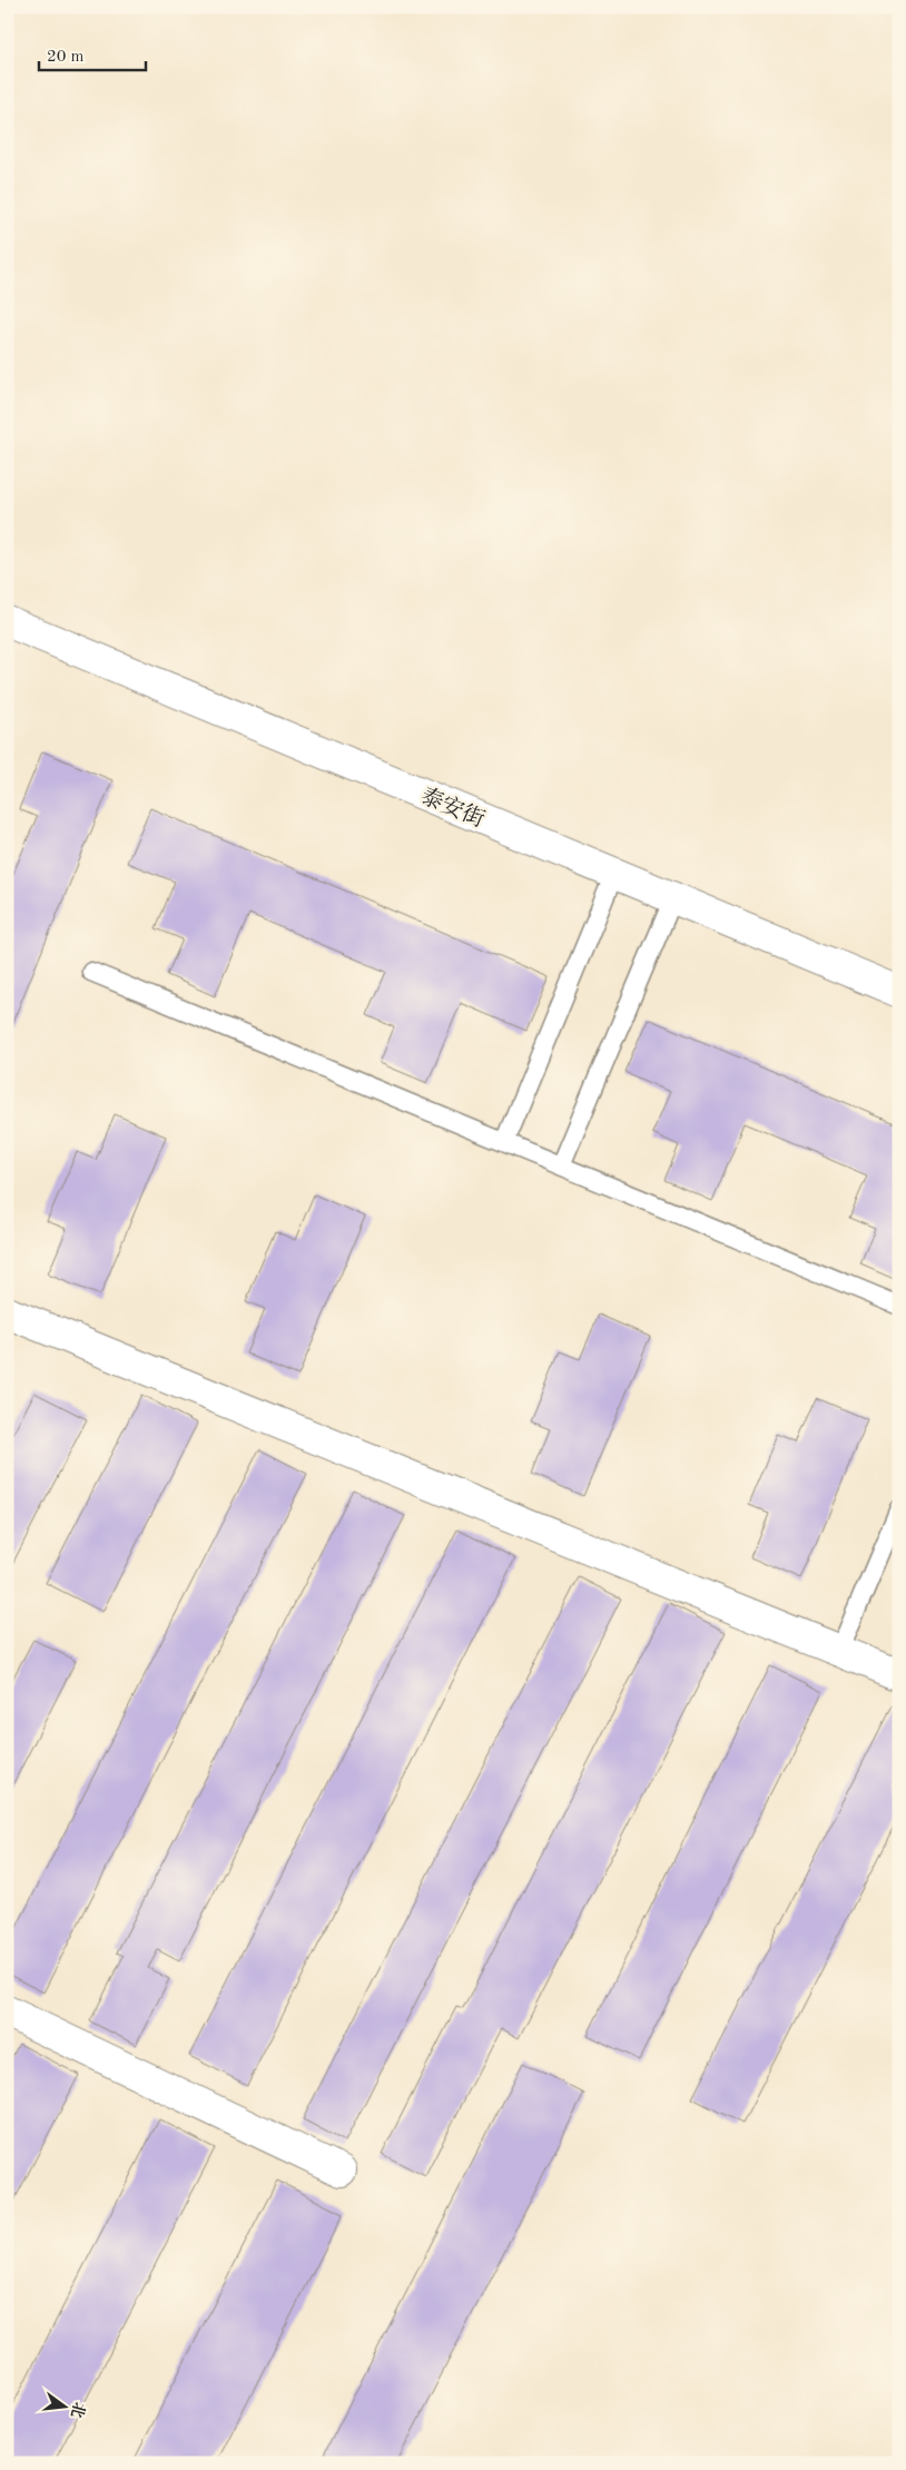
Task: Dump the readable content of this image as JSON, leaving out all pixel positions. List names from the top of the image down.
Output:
{
  "streets": {
    "street": ["泰安街"]
  },
  "scale_bar": "20 m",
  "north": "right"
}
